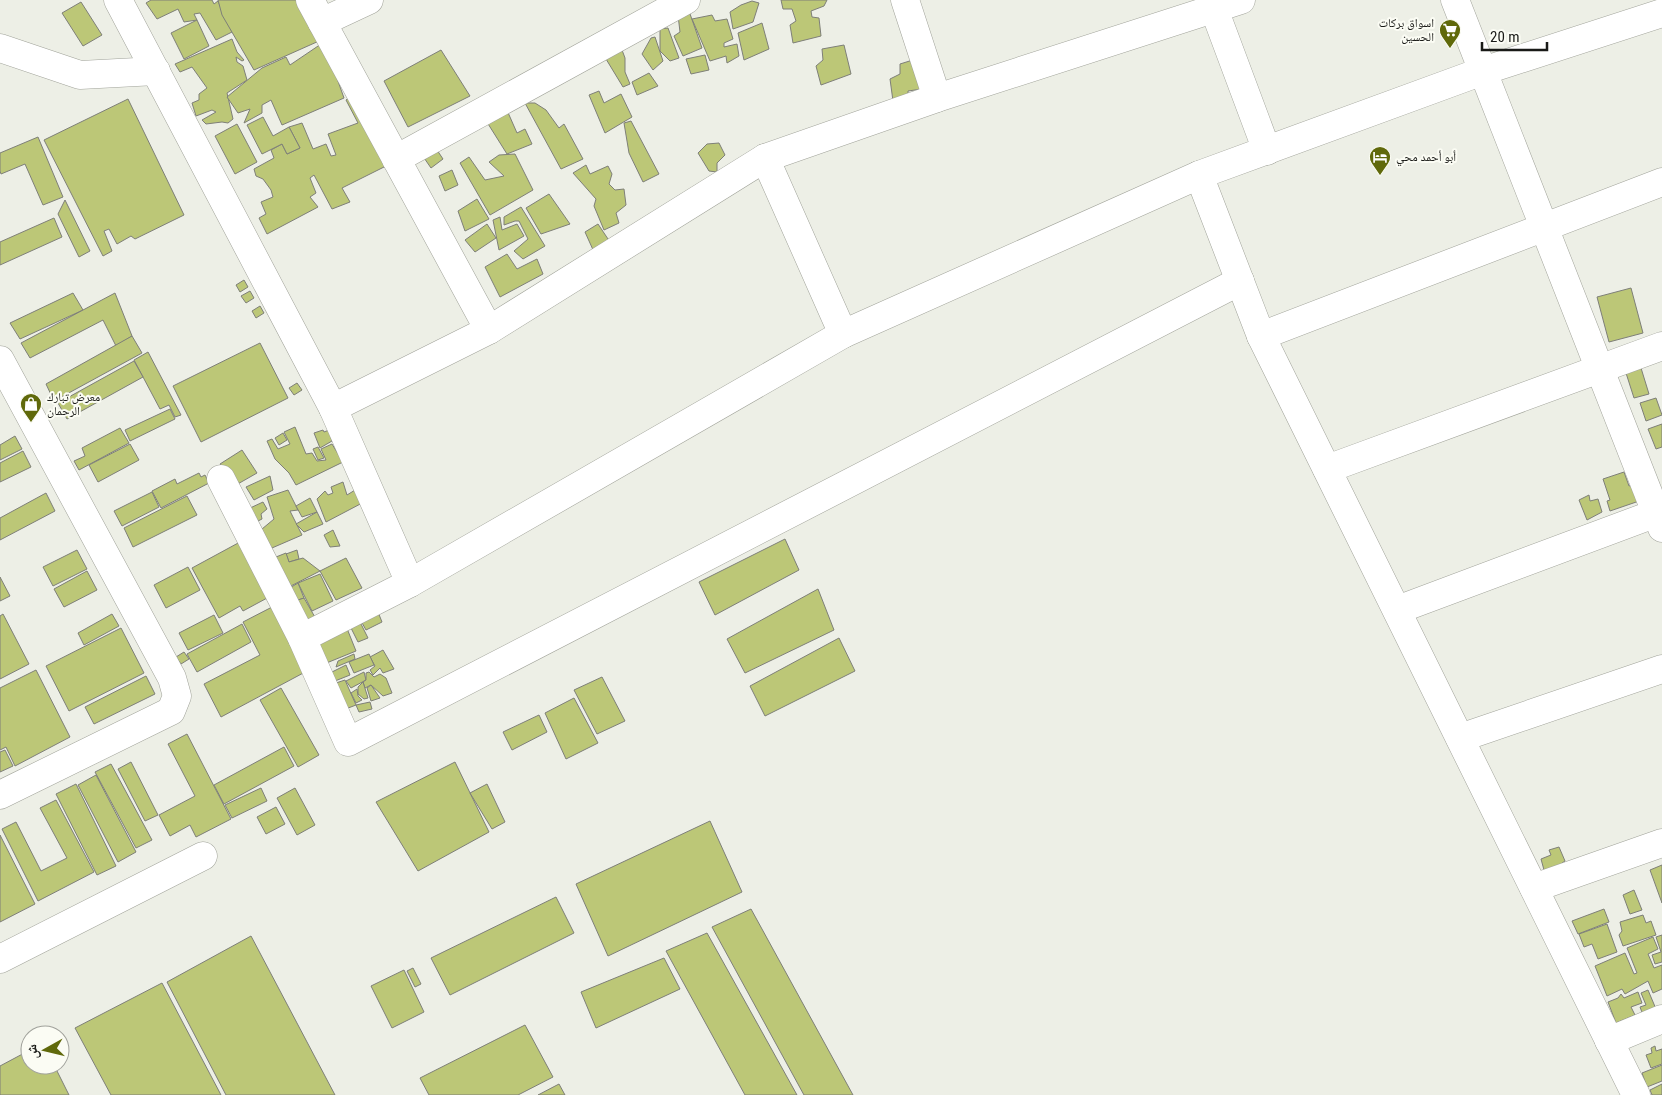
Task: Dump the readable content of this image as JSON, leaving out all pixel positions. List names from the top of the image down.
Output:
{
  "places": {
    "supermarket": ["اسواق بركات الحسين"],
    "hotel": ["أبو أحمد محي"],
    "shop": ["معرض تبارك الرحمان"]
  },
  "scale_bar": "20 m",
  "north": "left"
}
